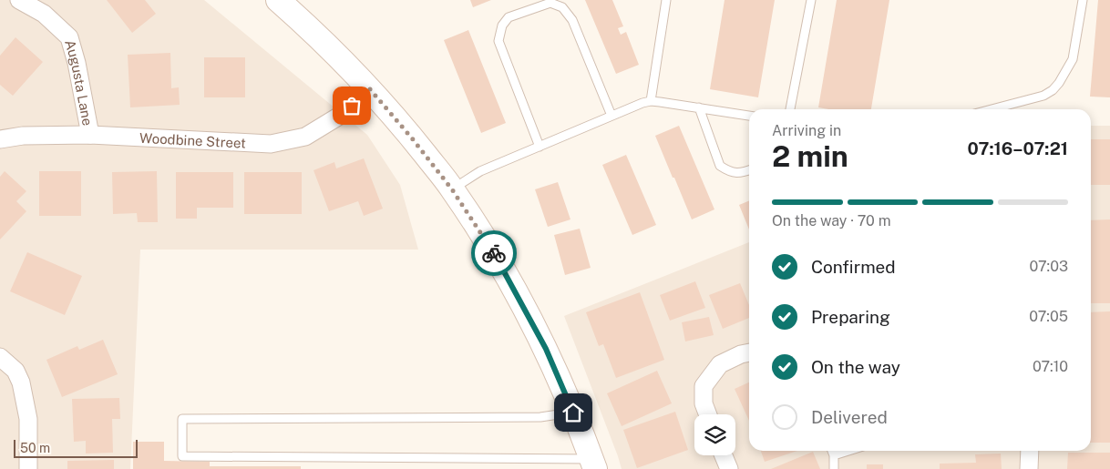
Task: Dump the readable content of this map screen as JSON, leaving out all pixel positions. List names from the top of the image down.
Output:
{
  "streets": {
    "street": ["Augusta Lane", "Woodbine Street"]
  },
  "crossings": [
    ["Augusta Lane", "Woodbine Street"]
  ],
  "scale_bar": "50 m",
  "page": {
    "heading": ["2 min", "Arriving in", "07:16–07:21"],
    "bar": "On the way · 70 m",
    "list": [
      ["Confirmed", "07:03"],
      ["Preparing", "07:05"],
      ["On the way", "07:10"],
      "Delivered"
    ],
    "scale": "50 m"
  }
}
